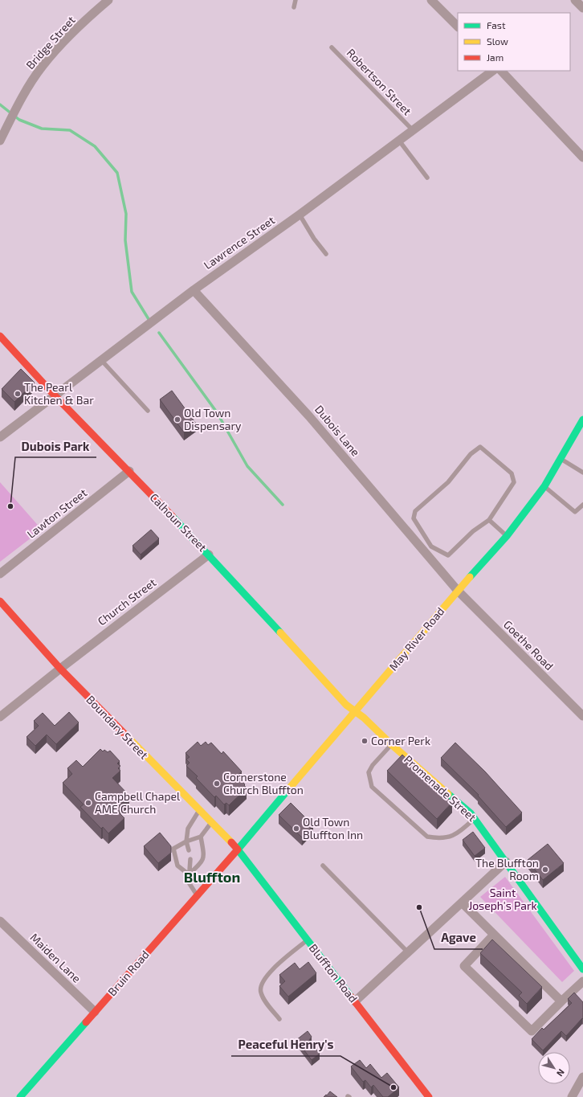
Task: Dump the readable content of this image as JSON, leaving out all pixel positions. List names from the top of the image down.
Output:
{
  "streets": {
    "street": [
      "Bridge Street",
      "Lawrence Street",
      "Dubois Lane",
      "Lawton Street",
      "Calhoun Street",
      "Church Street",
      "May River Road",
      "Goethe Road",
      "Boundary Street",
      "Promenade Street",
      "Maiden Lane",
      "Bruin Road",
      "Bluffton Road"
    ],
    "lane": ["Robertson Street"]
  },
  "crossings": [
    ["Robertson Street", "Lawrence Street"],
    ["Lawrence Street", "Dubois Lane"],
    ["Lawrence Street", "Calhoun Street"],
    ["Dubois Lane", "May River Road"],
    ["Dubois Lane", "Goethe Road"],
    ["Lawton Street", "Calhoun Street"],
    ["Calhoun Street", "Church Street"],
    ["Calhoun Street", "May River Road"],
    ["Calhoun Street", "Promenade Street"],
    ["Church Street", "Boundary Street"],
    ["May River Road", "Goethe Road"],
    ["May River Road", "Boundary Street"],
    ["May River Road", "Promenade Street"],
    ["May River Road", "Bruin Road"],
    ["May River Road", "Bluffton Road"],
    ["Boundary Street", "Bruin Road"],
    ["Boundary Street", "Bluffton Road"],
    ["Maiden Lane", "Bruin Road"],
    ["Bruin Road", "Bluffton Road"]
  ],
  "districts": ["Bluffton"],
  "parks": ["Saint Joseph's Park"],
  "places": [
    "The Pearl Kitchen & Bar",
    "Old Town Dispensary",
    "Dubois Park",
    "Corner Perk",
    "Cornerstone Church Bluffton",
    "Campbell Chapel AME Church",
    "Old Town Bluffton Inn",
    "The Bluffton Room",
    "Agave",
    "Peaceful Henry's"
  ],
  "legend": ["Fast", "Slow", "Jam"],
  "north": "bottom right"
}
